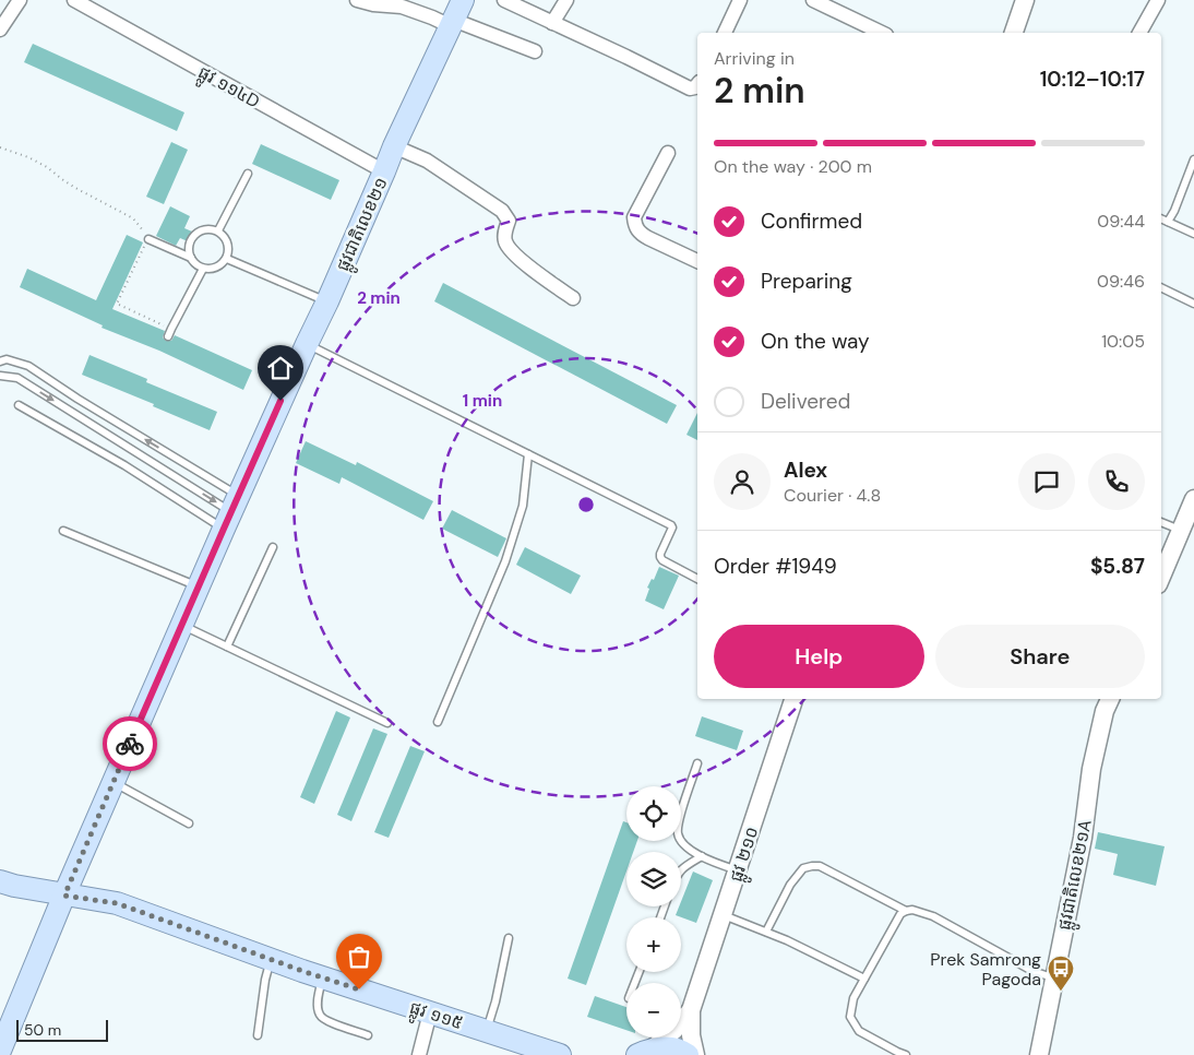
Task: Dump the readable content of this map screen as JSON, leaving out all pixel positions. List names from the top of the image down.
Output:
{
  "streets": {
    "main road": ["ផ្លូវជាតិលេខ២១", "ផ្លូវ ១១៥"],
    "street": ["ផ្លូវ ១១៤D", "ផ្លូវ ២១០", "ផ្លូវជាតិលេខ២១A"]
  },
  "crossings": [
    ["ផ្លូវ ១១៤D", "ផ្លូវជាតិលេខ២១"],
    ["ផ្លូវជាតិលេខ២១", "ផ្លូវ ១១៥"]
  ],
  "places": {
    "bus stop": ["Prek Samrong Pagoda"]
  },
  "scale_bar": "50 m",
  "page": {
    "heading": ["2 min", "Arriving in", "10:12–10:17"],
    "panel": [
      "Alex",
      "Courier · 4.8",
      "Order #1949",
      "$5.87"
    ],
    "bar": "On the way · 200 m",
    "list": [
      ["Confirmed", "09:44"],
      ["Preparing", "09:46"],
      ["On the way", "10:05"],
      "Delivered"
    ],
    "buttons": ["Help", "Share"],
    "map_buttons": ["+", "−"],
    "scale": "50 m"
  },
  "rings": ["2 min", "1 min"]
}
